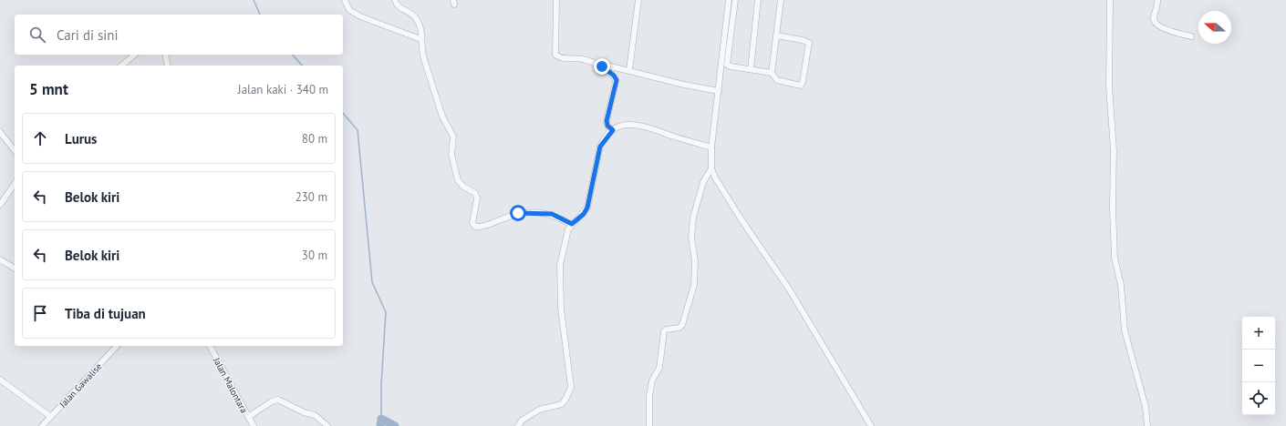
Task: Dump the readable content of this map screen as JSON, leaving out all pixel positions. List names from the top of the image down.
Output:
{
  "streets": {
    "street": ["Jalan Gawalise", "Jalan Malontara"]
  },
  "north": "left",
  "page": {
    "search": "Cari di sini",
    "heading": ["5 mnt", "Jalan kaki · 340 m"],
    "list": [
      ["Lurus", "80 m"],
      ["Belok kiri", "230 m"],
      ["Belok kiri", "30 m"],
      "Tiba di tujuan"
    ],
    "map_buttons": ["+", "−"]
  }
}
